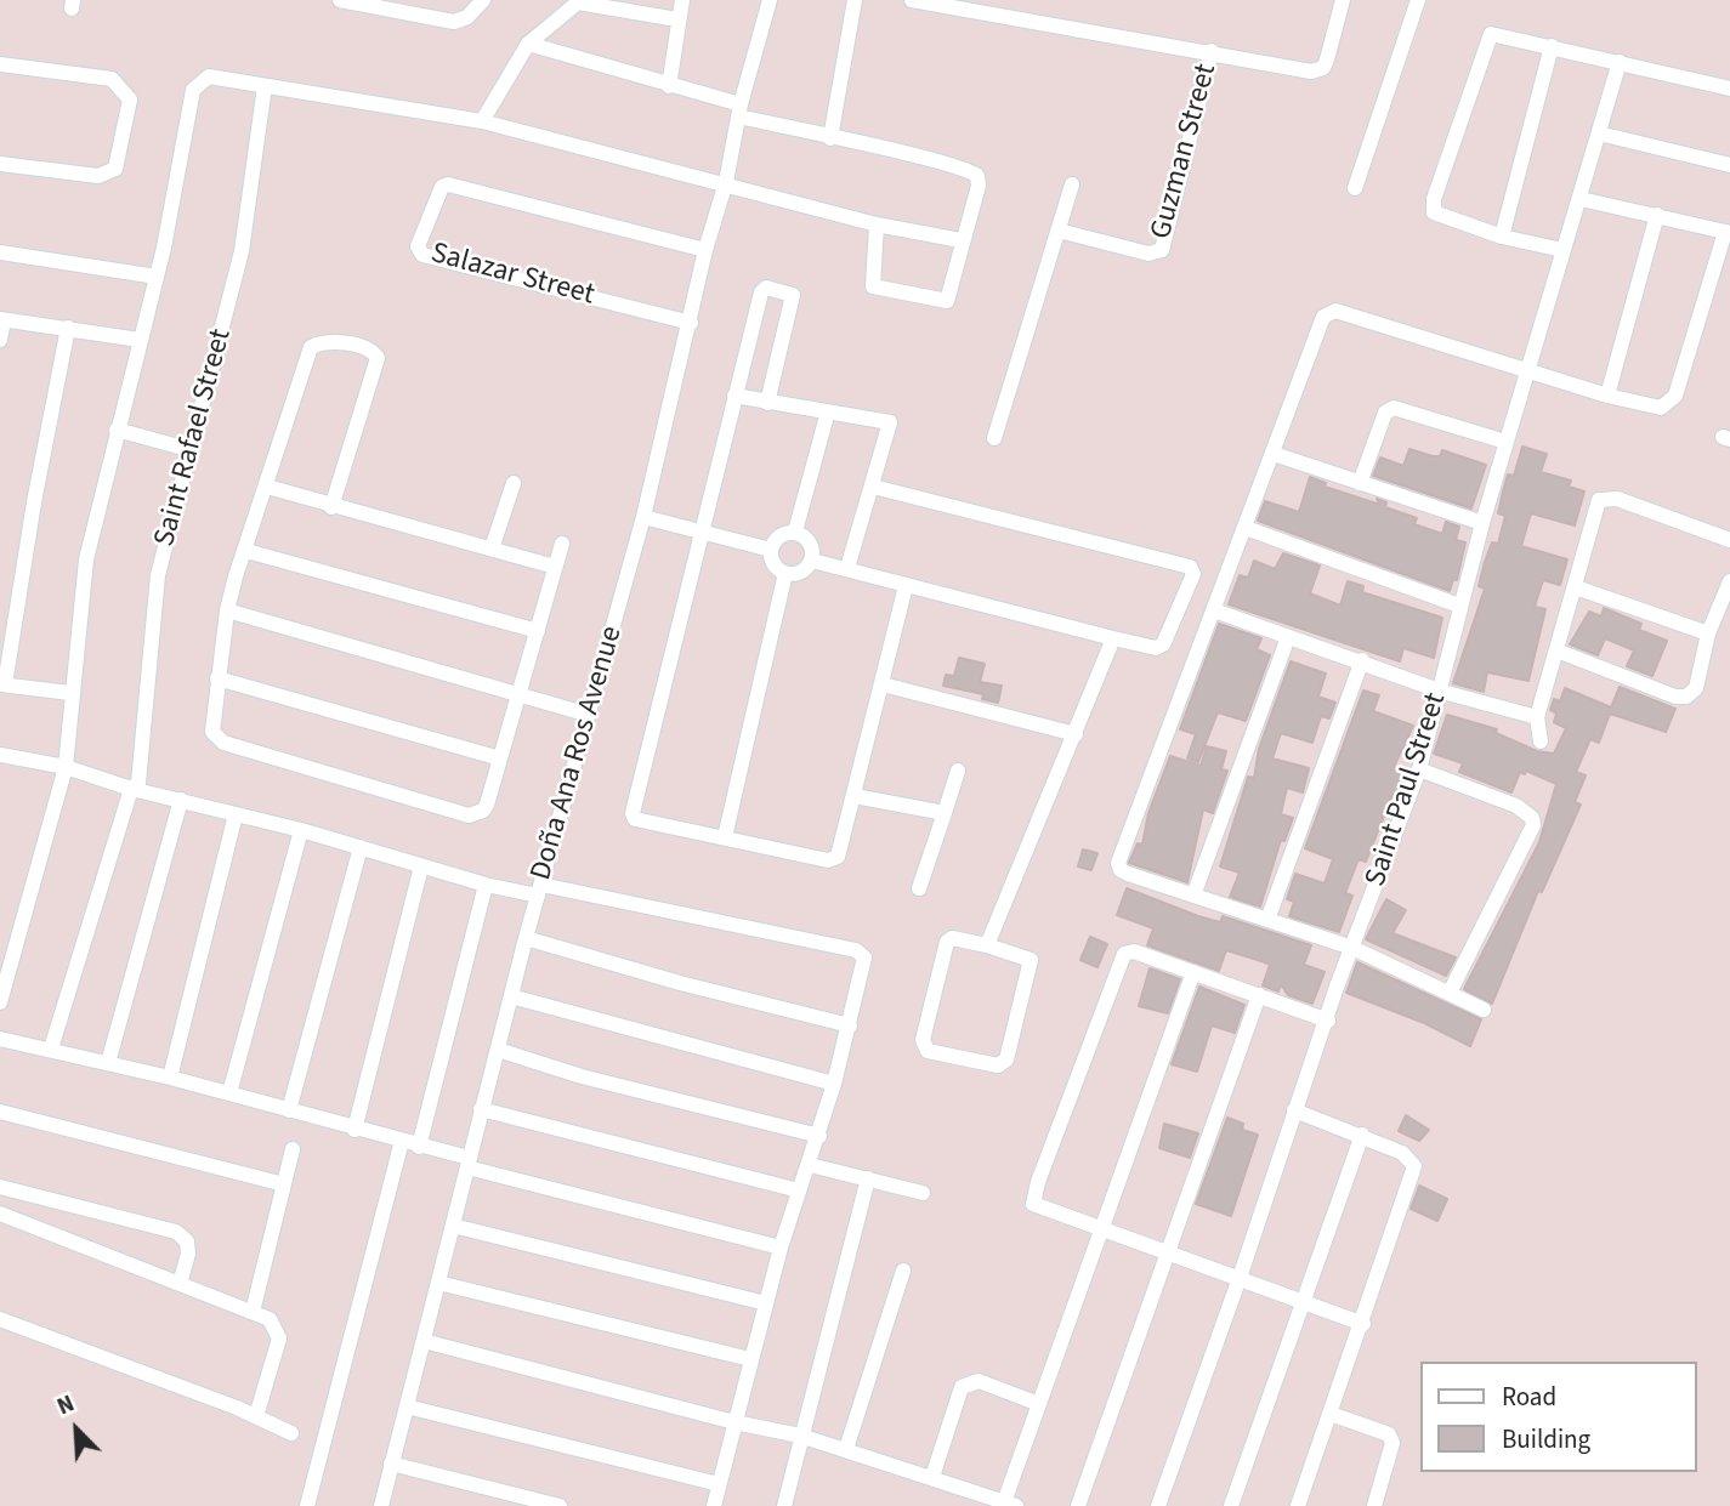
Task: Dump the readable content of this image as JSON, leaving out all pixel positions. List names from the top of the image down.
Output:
{
  "streets": {
    "street": [
      "Guzman Street",
      "Salazar Street",
      "Saint Rafael Street",
      "Doña Ana Ros Avenue",
      "Saint Paul Street"
    ]
  },
  "crossings": [
    ["Salazar Street", "Doña Ana Ros Avenue"]
  ],
  "legend": ["Road", "Building"],
  "north": "top left"
}
